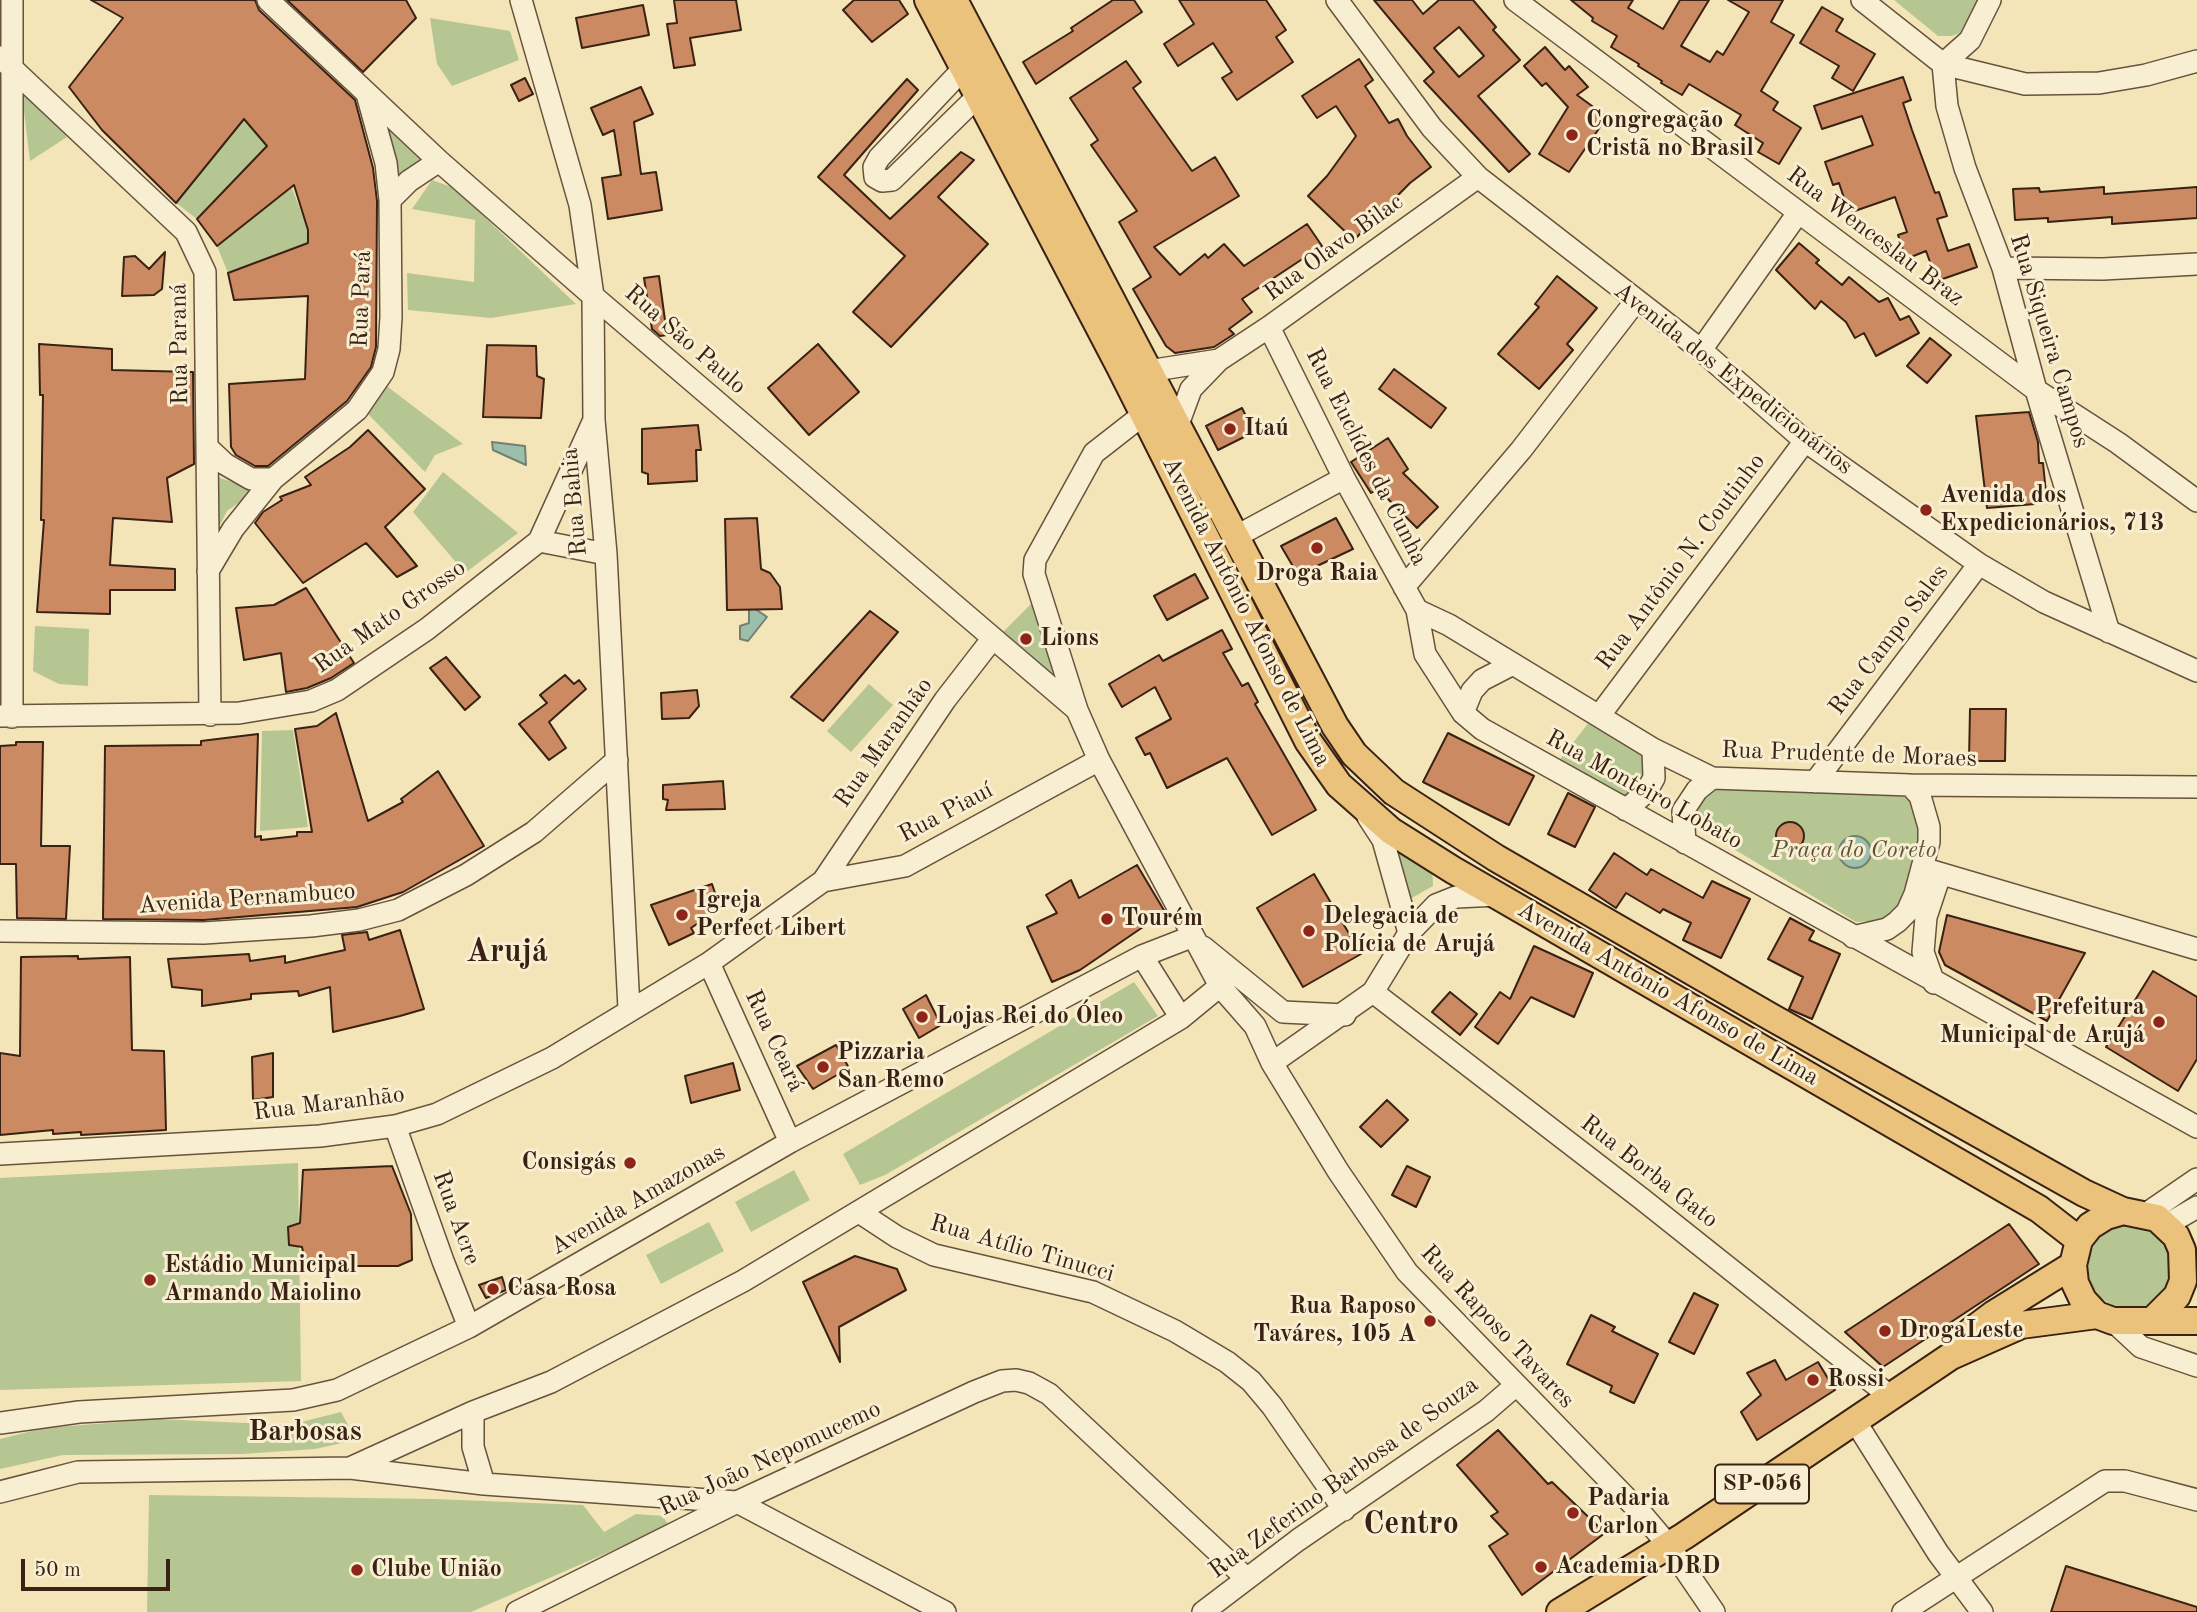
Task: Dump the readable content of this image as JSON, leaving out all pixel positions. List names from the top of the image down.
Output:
{
  "streets": {
    "main road": ["Avenida Antônio Afonso de Lima", "SP-056"],
    "street": [
      "Rua Wenceslau Braz",
      "Rua Olavo Bilac",
      "Rua Pará",
      "Rua São Paulo",
      "Rua Siqueira Campos",
      "Rua Paraná",
      "Avenida dos Expedicionários",
      "Rua Euclídes da Cunha",
      "Rua Bahia",
      "Rua Antônio N. Coutinho",
      "Rua Mato Grosso",
      "Rua Campo Sales",
      "Rua Maranhão",
      "Rua Prudente de Moraes",
      "Rua Monteiro Lobato",
      "Rua Piauí",
      "Avenida Pernambuco",
      "Rua Ceará",
      "Rua Borba Gato",
      "Avenida Amazonas",
      "Rua Acre",
      "Rua Atílio Tinucci",
      "Rua Raposo Tavares",
      "Rua João Nepomucemo",
      "Rua Zeferino Barbosa de Souza"
    ]
  },
  "crossings": [
    ["Rua Wenceslau Braz", "Rua Siqueira Campos"],
    ["Rua Olavo Bilac", "Avenida dos Expedicionários"],
    ["Rua Olavo Bilac", "Rua Euclídes da Cunha"],
    ["Rua Olavo Bilac", "Avenida Antônio Afonso de Lima"],
    ["Rua Pará", "Rua São Paulo"],
    ["Rua Pará", "Rua Paraná"],
    ["Rua São Paulo", "Rua Bahia"],
    ["Rua São Paulo", "Rua Maranhão"],
    ["Rua São Paulo", "Rua Raposo Tavares"],
    ["Rua Siqueira Campos", "Avenida dos Expedicionários"],
    ["Rua Paraná", "Rua Mato Grosso"],
    ["Avenida dos Expedicionários", "Rua Antônio N. Coutinho"],
    ["Avenida dos Expedicionários", "Rua Campo Sales"],
    ["Rua Euclídes da Cunha", "Rua Prudente de Moraes"],
    ["Rua Euclídes da Cunha", "Rua Monteiro Lobato"],
    ["Rua Bahia", "Rua Mato Grosso"],
    ["Rua Bahia", "Rua Maranhão"],
    ["Rua Bahia", "Avenida Pernambuco"],
    ["Rua Antônio N. Coutinho", "Rua Prudente de Moraes"],
    ["Avenida Antônio Afonso de Lima", "SP-056"],
    ["Rua Campo Sales", "Rua Prudente de Moraes"],
    ["Rua Maranhão", "Rua Piauí"],
    ["Rua Maranhão", "Rua Ceará"],
    ["Rua Maranhão", "Rua Acre"],
    ["Rua Prudente de Moraes", "Rua Monteiro Lobato"],
    ["Rua Piauí", "Rua Ceará"],
    ["Rua Piauí", "Rua Raposo Tavares"],
    ["Rua Ceará", "Avenida Amazonas"],
    ["Rua Borba Gato", "SP-056"],
    ["Avenida Amazonas", "Rua Acre"],
    ["Avenida Amazonas", "Rua Raposo Tavares"],
    ["Rua Atílio Tinucci", "Rua Zeferino Barbosa de Souza"],
    ["Rua Raposo Tavares", "Rua Zeferino Barbosa de Souza"],
    ["Rua Raposo Tavares", "SP-056"],
    ["Rua João Nepomucemo", "Rua Zeferino Barbosa de Souza"]
  ],
  "districts": ["Arujá", "Barbosas", "Centro"],
  "parks": ["Praça do Coreto"],
  "places": [
    "Congregação Cristã no Brasil",
    "Itaú",
    "Avenida dos Expedicionários, 713",
    "Droga Raia",
    "Lions",
    "Igreja Perfect Libert",
    "Tourém",
    "Delegacia de Polícia de Arujá",
    "Lojas Rei do Óleo",
    "Prefeitura Municipal de Arujá",
    "Pizzaria San Remo",
    "Consigás",
    "Estádio Municipal Armando Maiolino",
    "Casa Rosa",
    "Rua Raposo Taváres, 105 A",
    "DrogaLeste",
    "Rossi",
    "Padaria Carlon",
    "Academia DRD",
    "Clube União"
  ],
  "scale_bar": "50 m"
}
